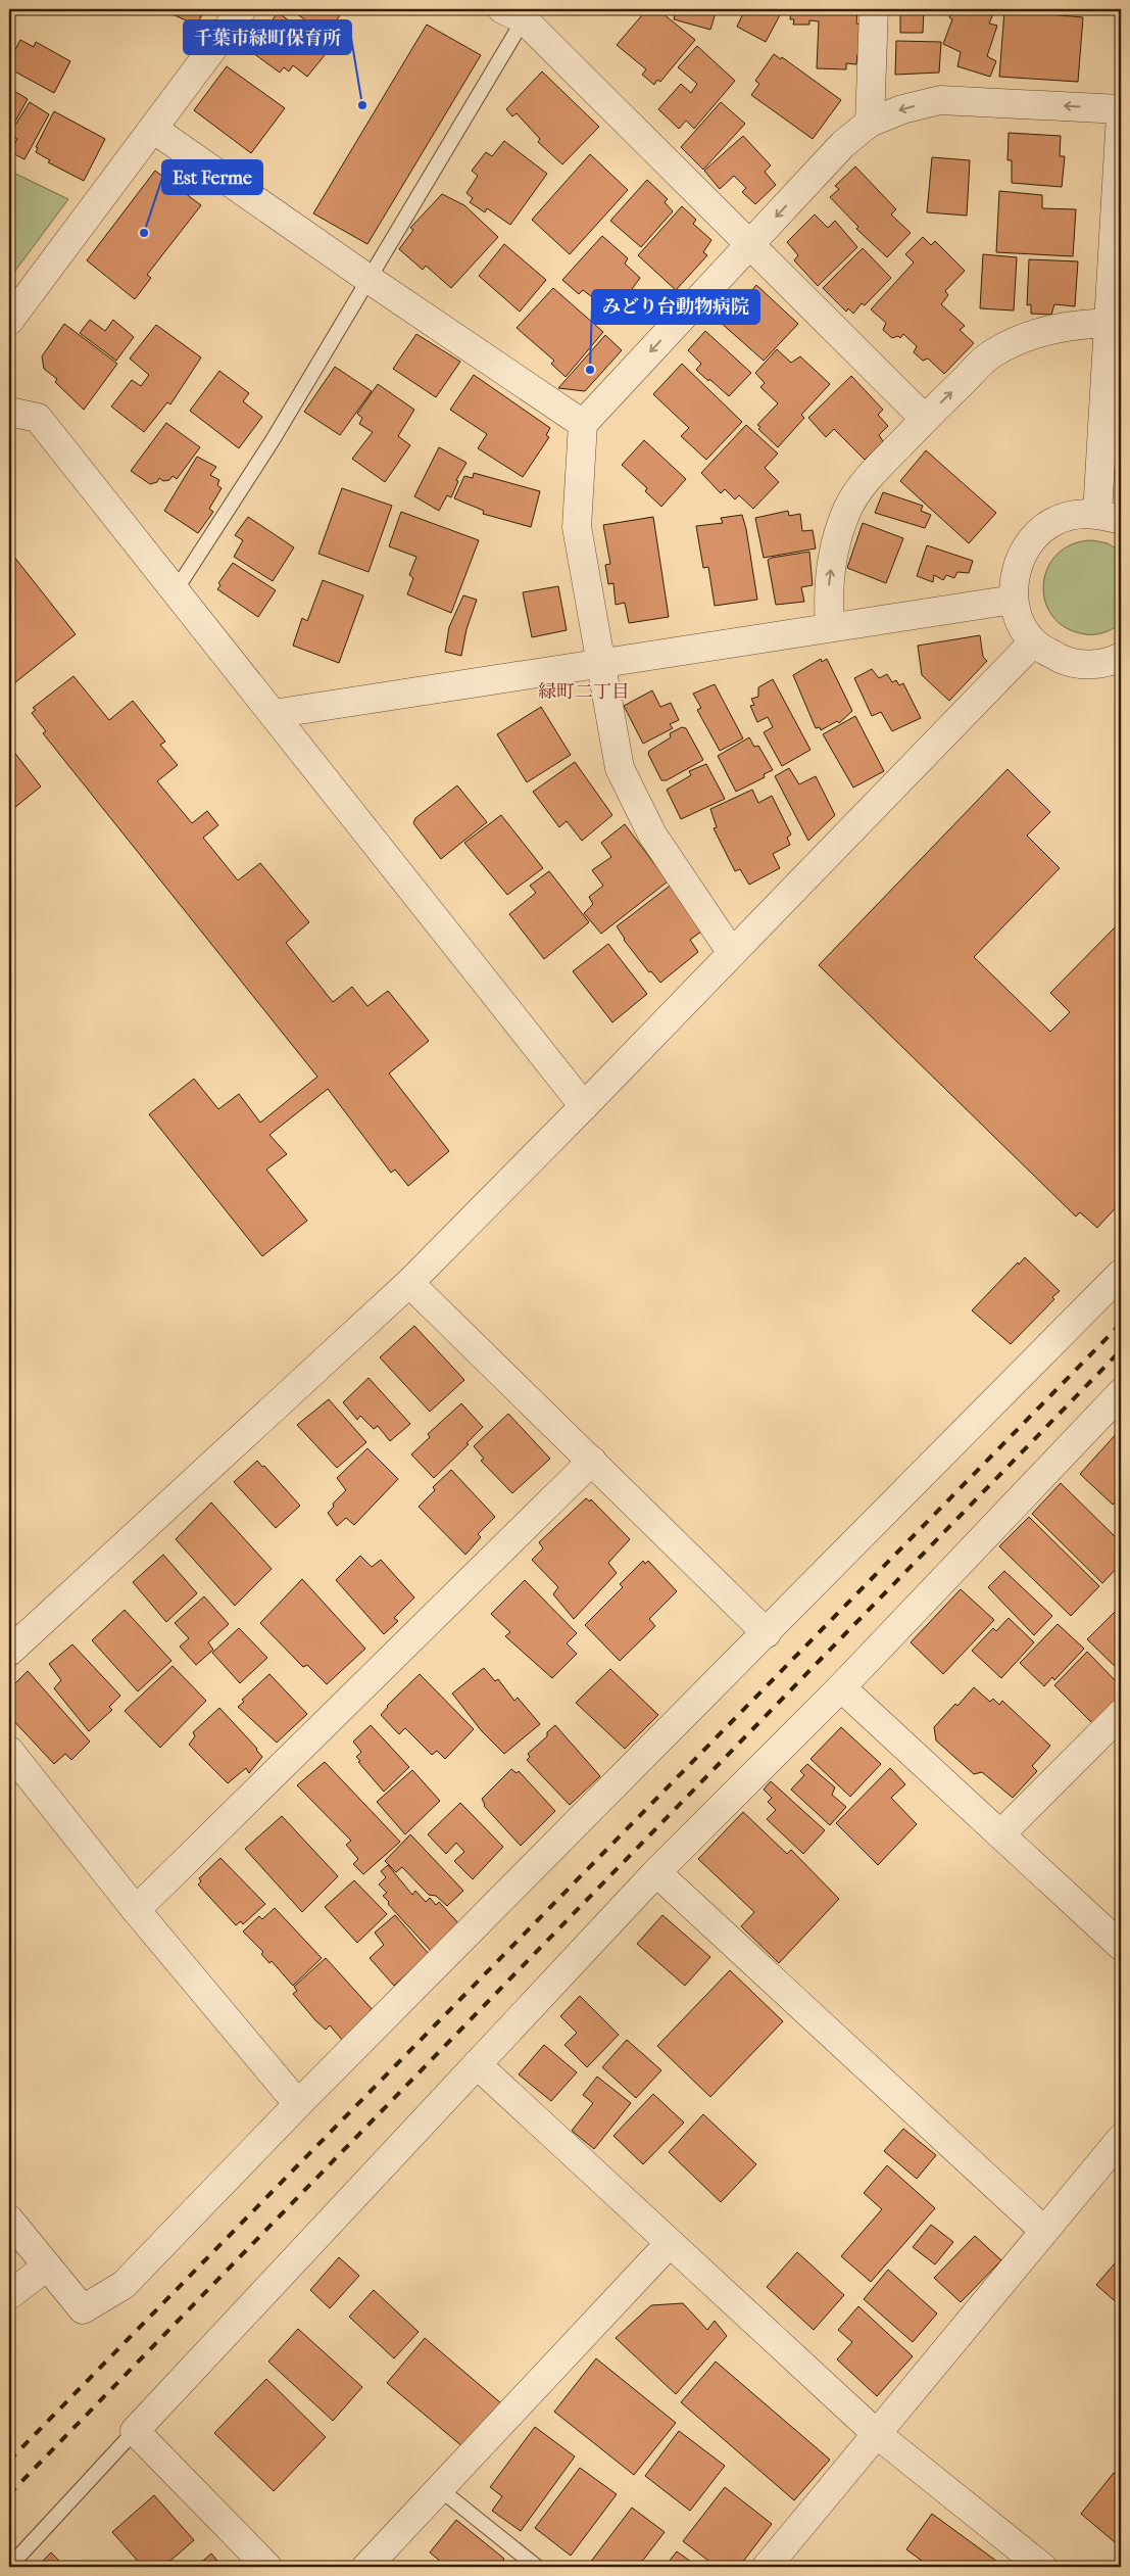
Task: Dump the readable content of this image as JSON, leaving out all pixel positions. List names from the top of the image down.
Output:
{
  "districts": ["緑町二丁目"],
  "places": ["千葉市緑町保育所", "Est Ferme", "みどり台動物病院"]
}
